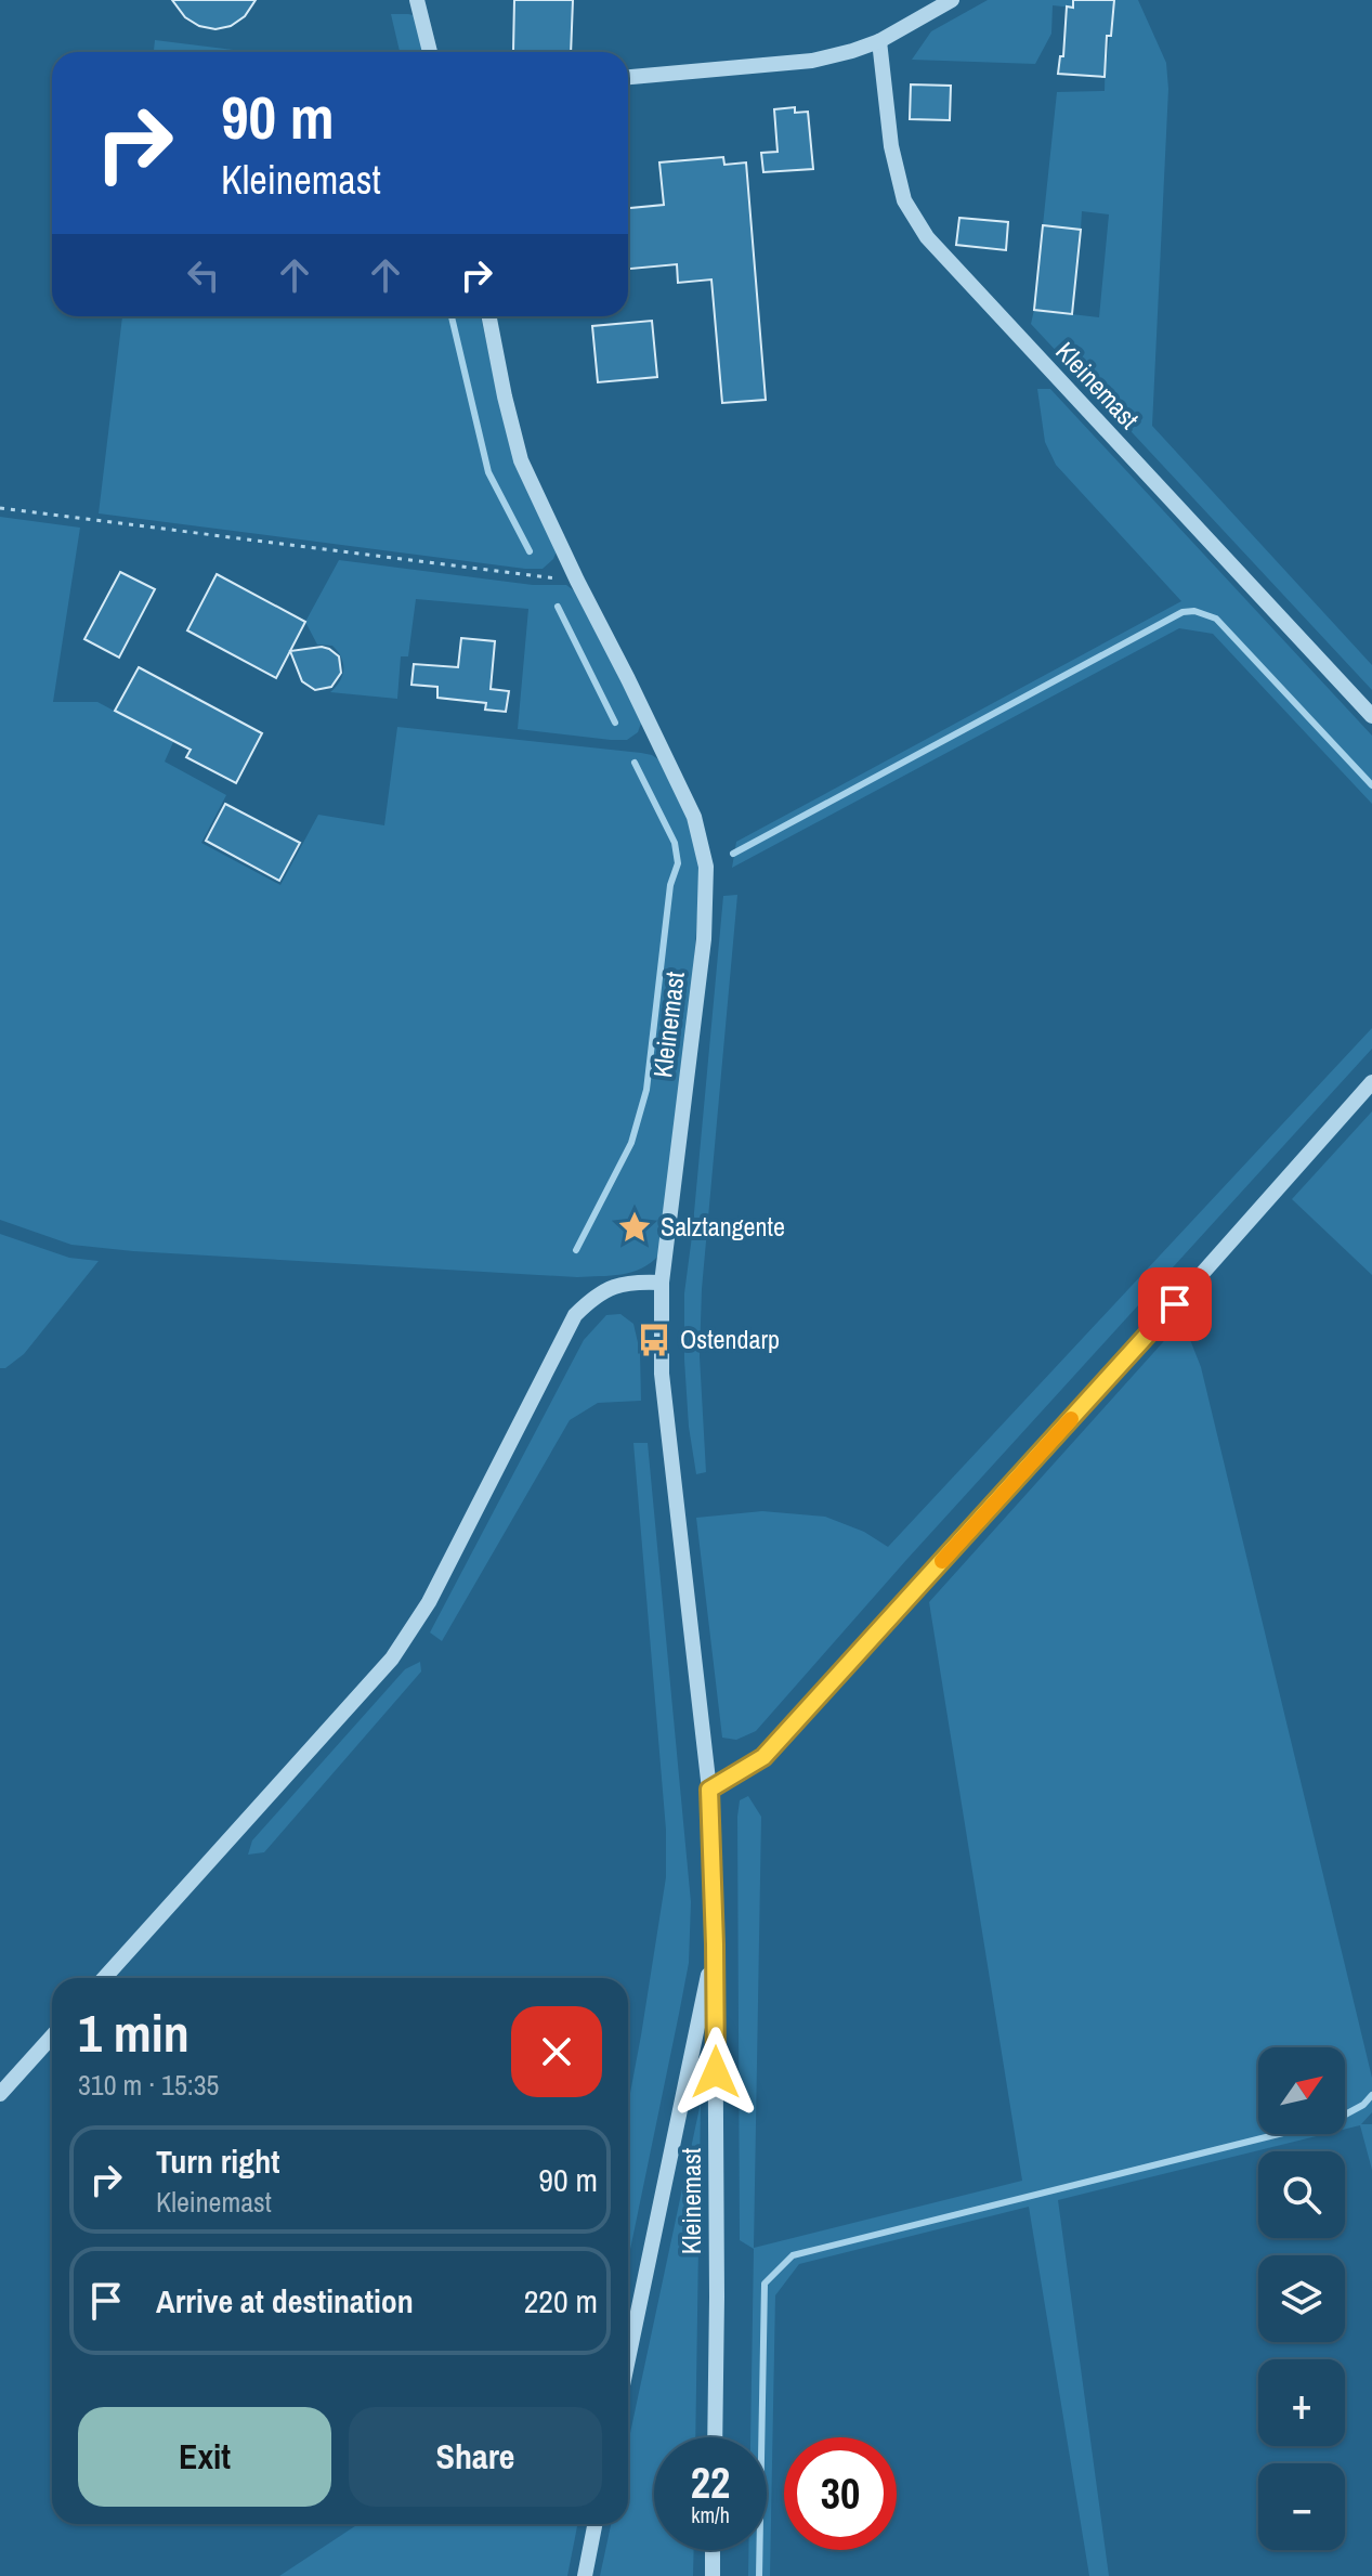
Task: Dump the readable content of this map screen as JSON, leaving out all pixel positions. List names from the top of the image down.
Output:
{
  "streets": {
    "street": ["Kleinemast"]
  },
  "places": {
    "place": ["Salztangente"],
    "bus stop": ["Ostendarp"]
  },
  "north": "top right",
  "page": {
    "turn": ["90 m", "Kleinemast"],
    "heading": ["1 min", "310 m · 15:35"],
    "map_buttons": ["+", "−"],
    "list": [
      {
        "name": "Turn right",
        "note": "Kleinemast",
        "value": "90 m"
      },
      {
        "name": "Arrive at destination",
        "value": "220 m"
      }
    ],
    "buttons": ["Exit", "Share"],
    "speed": "22 km/h",
    "limit": "30"
  }
}
